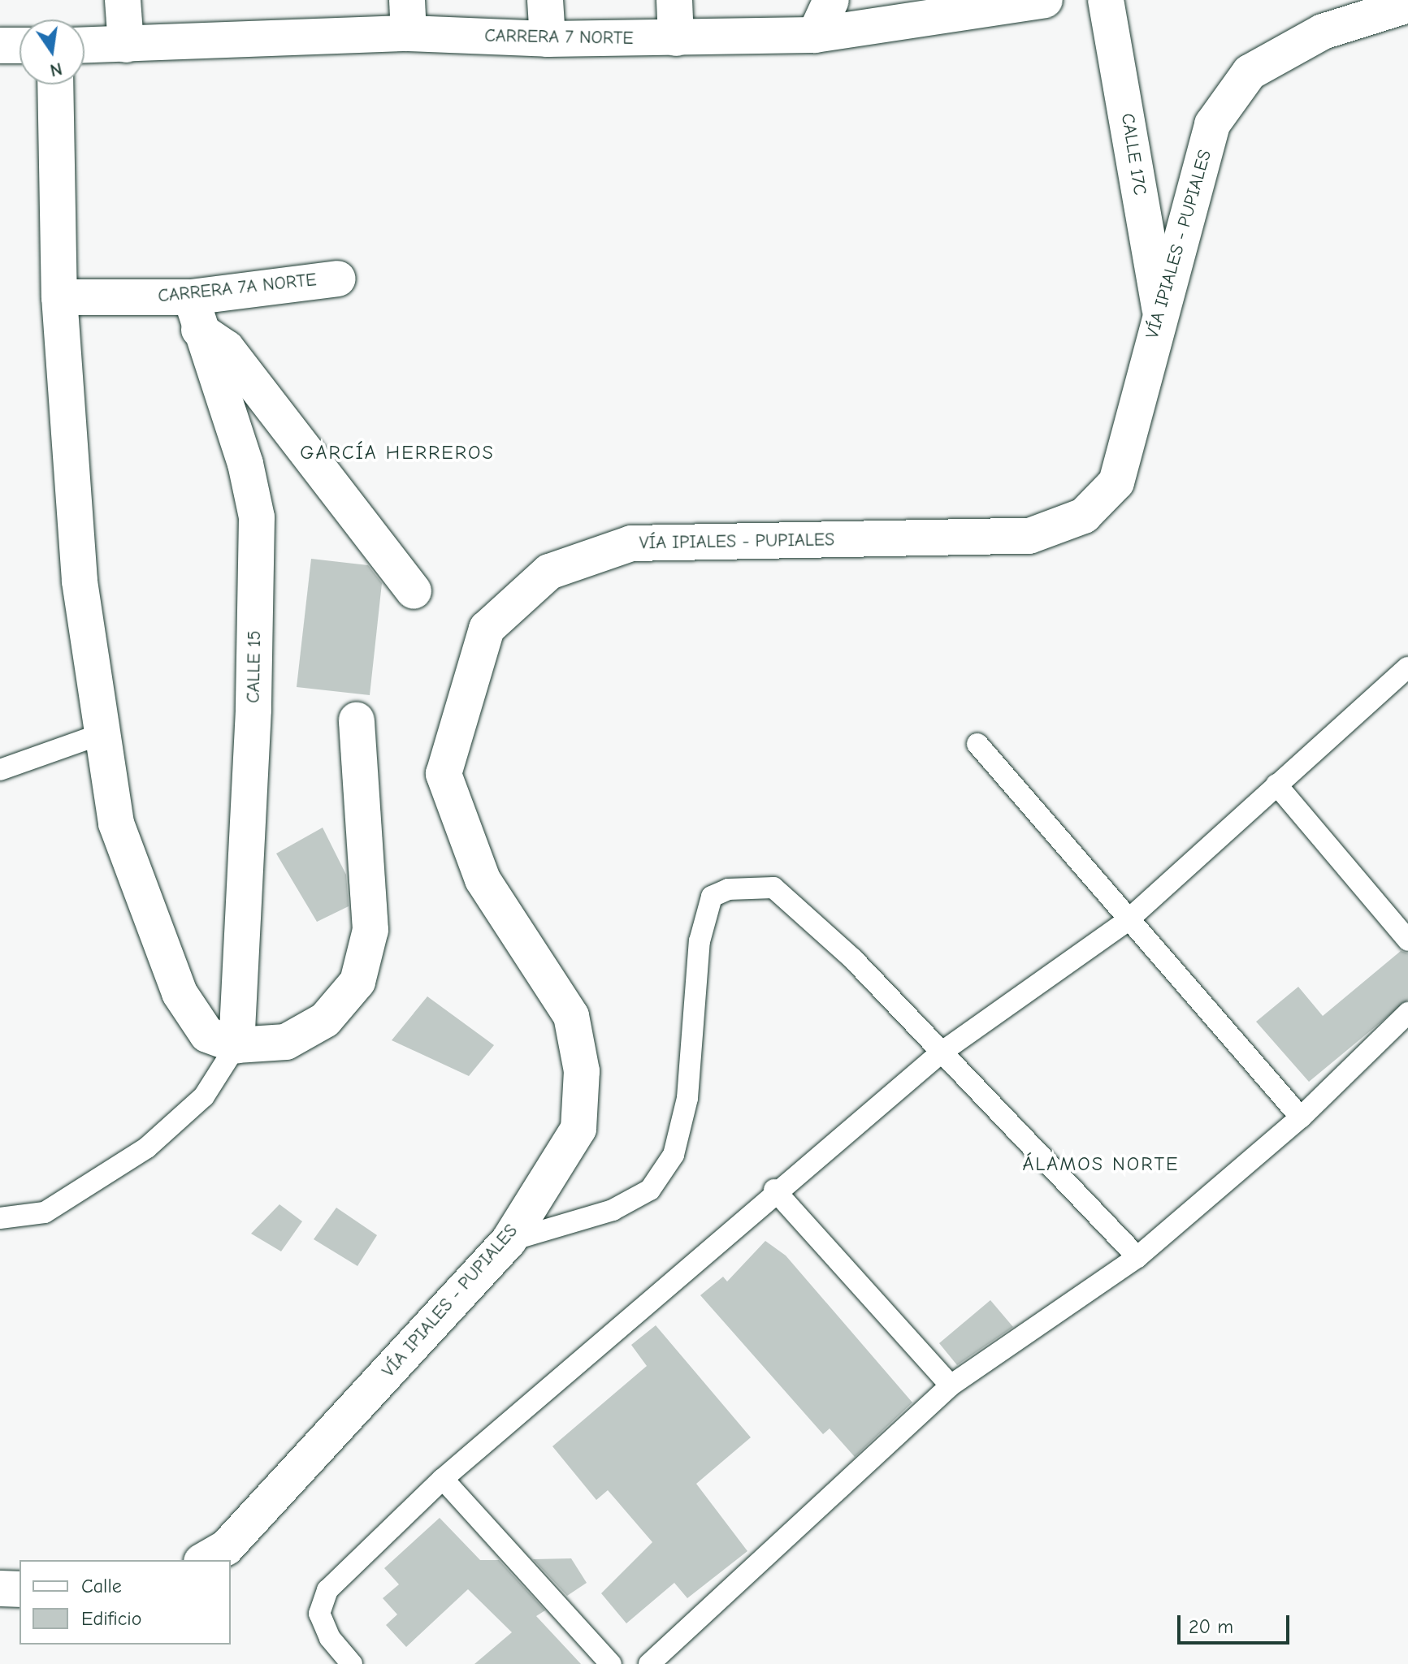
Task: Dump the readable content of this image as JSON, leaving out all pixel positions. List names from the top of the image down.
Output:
{
  "streets": {
    "street": [
      "CARRERA 7 NORTE",
      "CALLE 17C",
      "VÍA IPIALES - PUPIALES",
      "CARRERA 7A NORTE",
      "CALLE 15"
    ]
  },
  "crossings": [
    ["CALLE 17C", "VÍA IPIALES - PUPIALES"],
    ["CARRERA 7A NORTE", "CALLE 15"]
  ],
  "districts": ["GARCÍA HERREROS", "ÁLAMOS NORTE"],
  "legend": ["Calle", "Edificio"],
  "scale_bar": "20 m",
  "north": "bottom"
}
